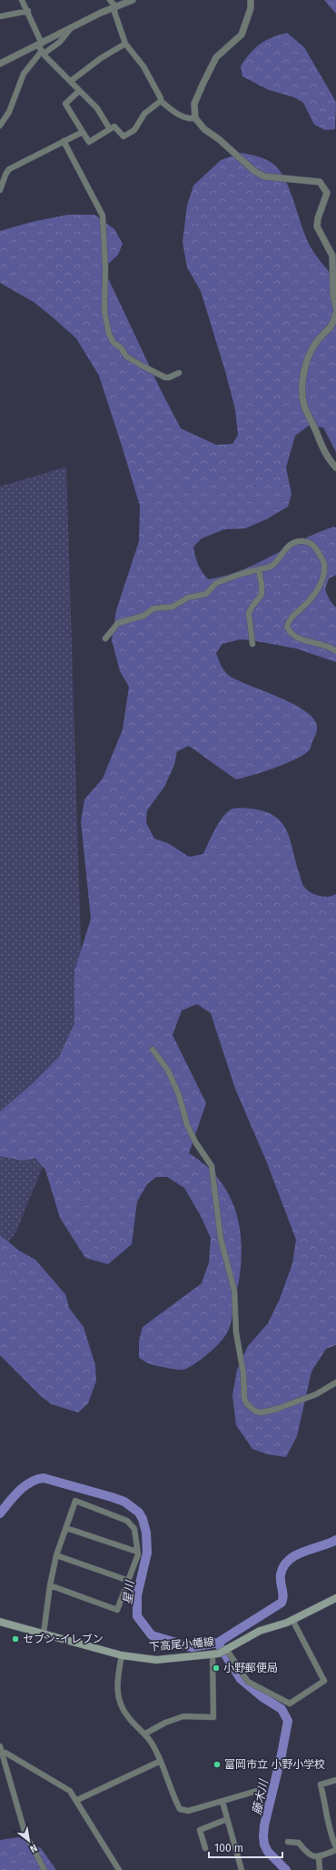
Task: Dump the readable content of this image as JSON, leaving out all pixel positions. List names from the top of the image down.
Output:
{
  "streets": {
    "main road": ["下高尾小幡線"]
  },
  "water": ["星川", "藤木川"],
  "places": ["セブン-イレブン", "小野郵便局", "富岡市立 小野小学校"],
  "scale_bar": "100 m",
  "north": "bottom right"
}
